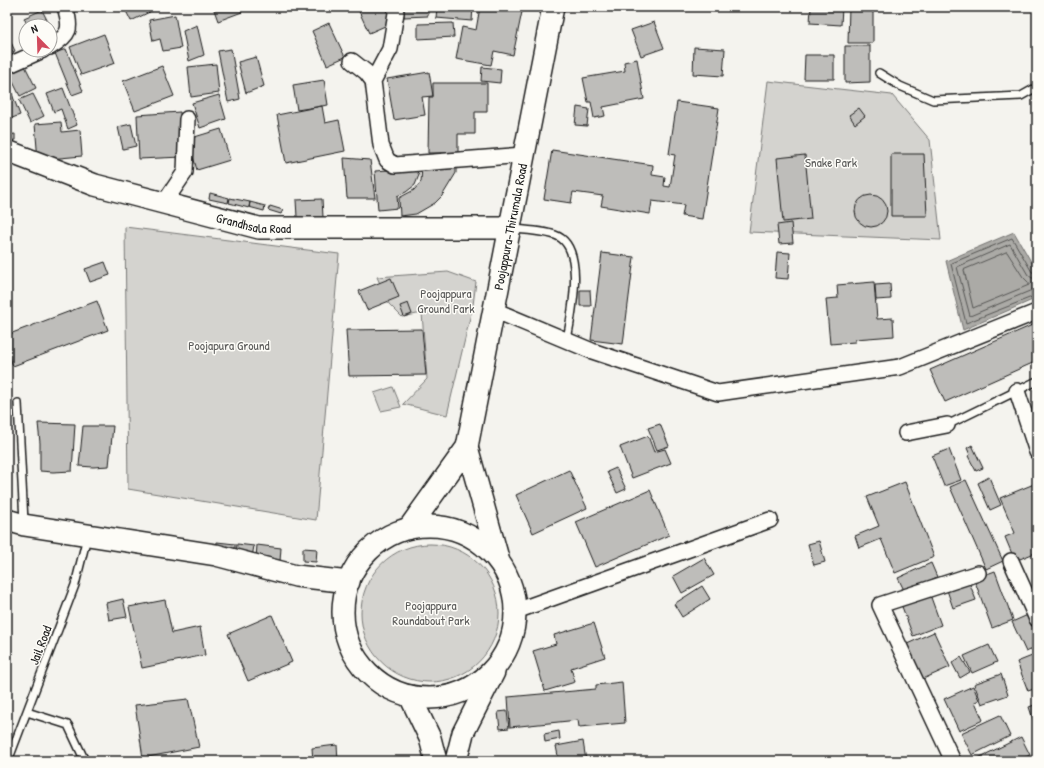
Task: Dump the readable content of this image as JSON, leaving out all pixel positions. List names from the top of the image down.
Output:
{
  "streets": {
    "main road": ["Grandhsala Road", "Poojappura-Thirumala Road"],
    "lane": ["Jail Road"]
  },
  "crossings": [
    ["Grandhsala Road", "Poojappura-Thirumala Road"]
  ],
  "parks": [
    "Snake Park",
    "Poojappura Ground Park",
    "Poojapura Ground",
    "Poojappura Roundabout Park"
  ],
  "north": "top left"
}
